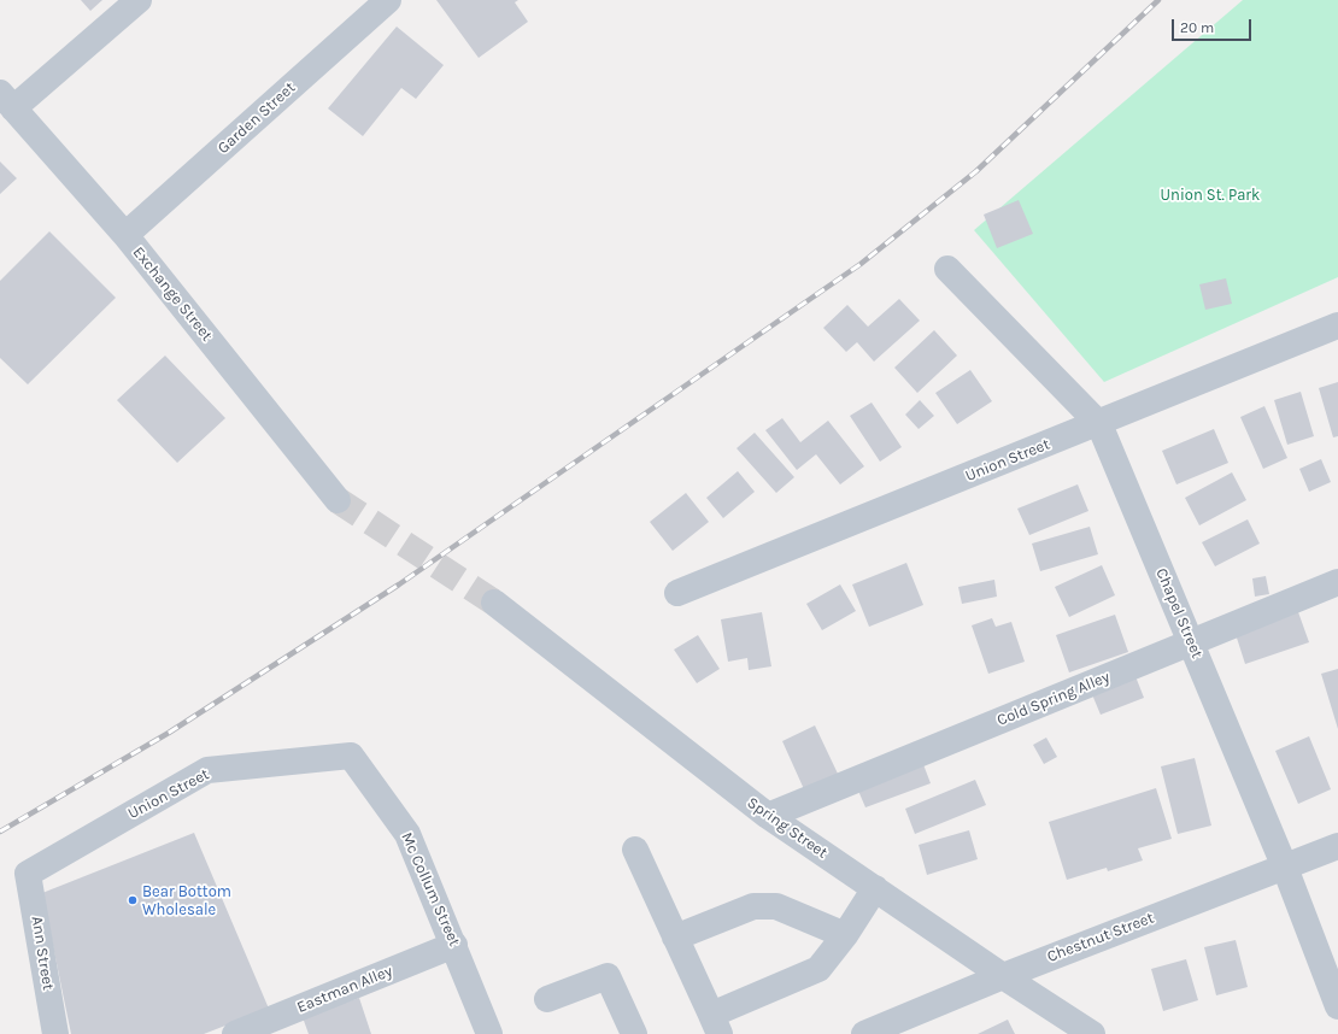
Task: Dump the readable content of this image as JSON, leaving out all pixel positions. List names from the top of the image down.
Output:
{
  "streets": {
    "street": [
      "Garden Street",
      "Exchange Street",
      "Union Street",
      "Chapel Street",
      "Cold Spring Alley",
      "Spring Street",
      "Mc Collum Street",
      "Chestnut Street",
      "Ann Street",
      "Eastman Alley"
    ]
  },
  "crossings": [
    ["Garden Street", "Exchange Street"],
    ["Union Street", "Chapel Street"],
    ["Union Street", "Mc Collum Street"],
    ["Union Street", "Ann Street"],
    ["Chapel Street", "Cold Spring Alley"],
    ["Chapel Street", "Chestnut Street"],
    ["Cold Spring Alley", "Spring Street"],
    ["Spring Street", "Chestnut Street"],
    ["Mc Collum Street", "Eastman Alley"]
  ],
  "parks": ["Union St. Park"],
  "places": ["Bear Bottom Wholesale"],
  "scale_bar": "20 m"
}
